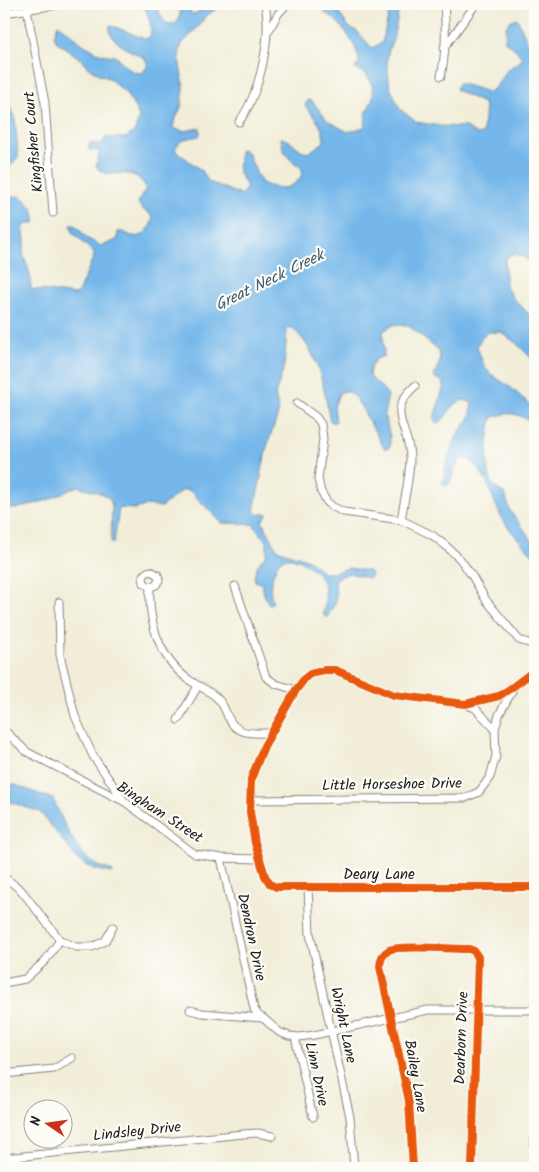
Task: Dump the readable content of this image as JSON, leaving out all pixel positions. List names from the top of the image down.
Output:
{
  "streets": {
    "street": [
      "Kingfisher Court",
      "Little Horseshoe Drive",
      "Bingham Street",
      "Deary Lane",
      "Dendron Drive",
      "Wright Lane",
      "Dearborn Drive",
      "Linn Drive",
      "Bailey Lane",
      "Lindsley Drive"
    ]
  },
  "crossings": [
    ["Bingham Street", "Deary Lane"],
    ["Bingham Street", "Dendron Drive"],
    ["Deary Lane", "Wright Lane"],
    ["Dearborn Drive", "Bailey Lane"]
  ],
  "water": ["Great Neck Creek"],
  "north": "left"
}
